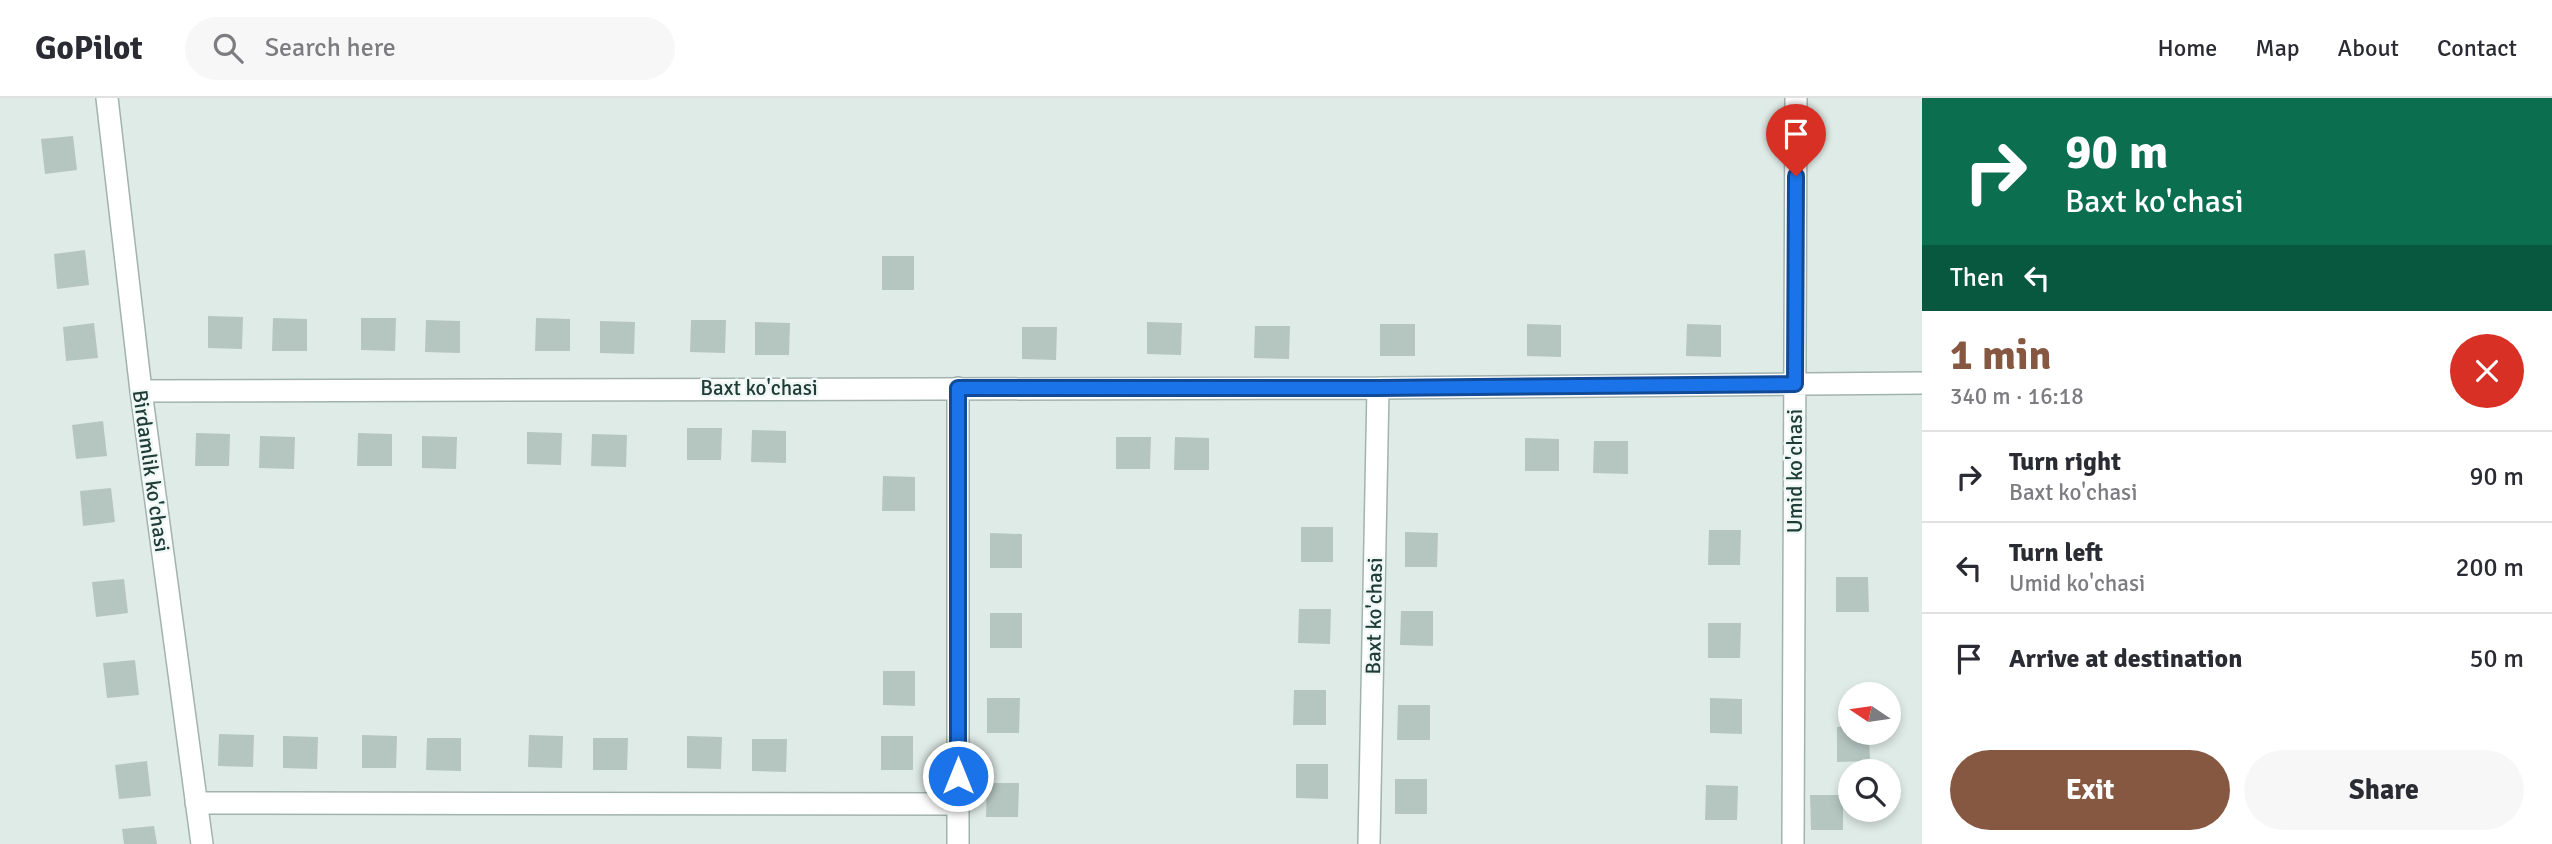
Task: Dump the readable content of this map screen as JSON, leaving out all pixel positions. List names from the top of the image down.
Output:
{
  "streets": {
    "street": ["Baxt ko'chasi", "Birdamlik ko'chasi", "Umid ko'chasi"]
  },
  "crossings": [
    ["Baxt ko'chasi", "Birdamlik ko'chasi"],
    ["Baxt ko'chasi", "Umid ko'chasi"]
  ],
  "north": "left",
  "page": {
    "header": "GoPilot",
    "search": "Search here",
    "nav": [
      "Home",
      "Map",
      "About",
      "Contact"
    ],
    "turn": ["90 m", "Baxt ko'chasi"],
    "then": "Then",
    "heading": ["1 min", "340 m · 16:18"],
    "list": [
      {
        "name": "Turn right",
        "note": "Baxt ko'chasi",
        "value": "90 m"
      },
      {
        "name": "Turn left",
        "note": "Umid ko'chasi",
        "value": "200 m"
      },
      {
        "name": "Arrive at destination",
        "value": "50 m"
      }
    ],
    "buttons": ["Exit", "Share"]
  }
}
